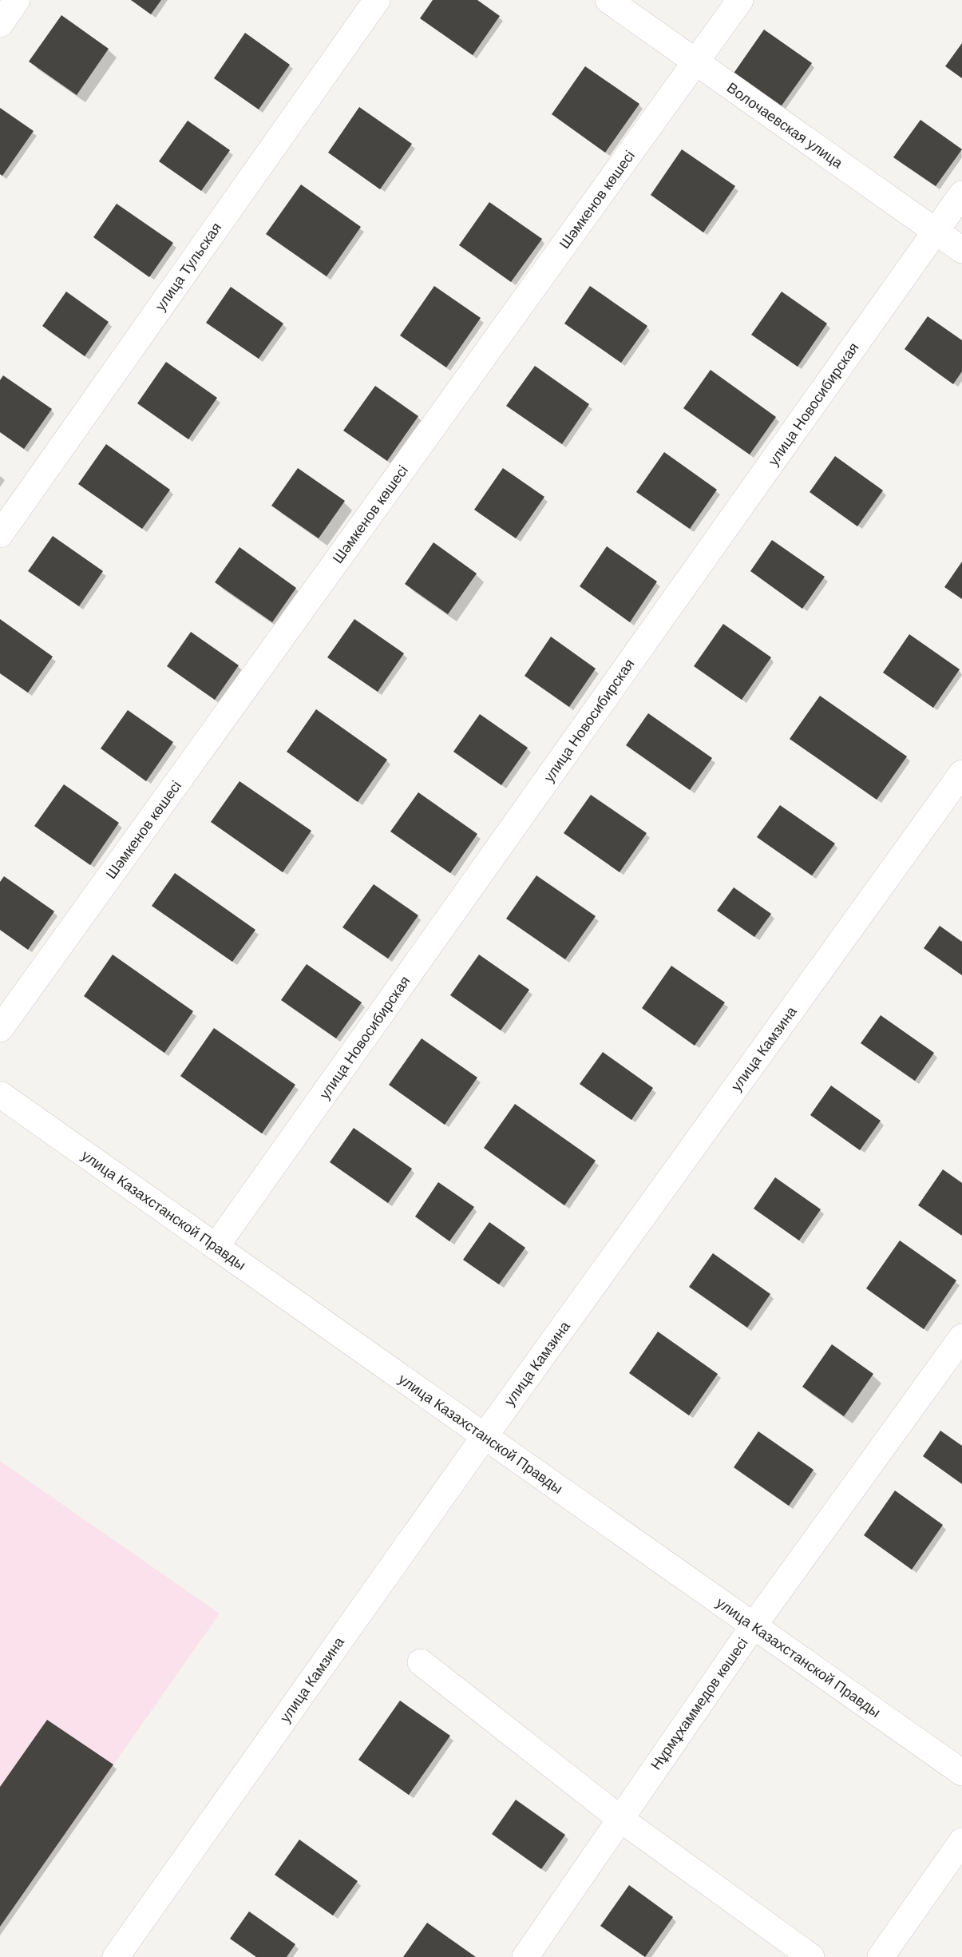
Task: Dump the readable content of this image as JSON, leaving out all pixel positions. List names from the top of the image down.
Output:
{
  "streets": {
    "street": [
      "Волочаевская улица",
      "Шәмкенов көшесі",
      "улица Тульская",
      "улица Новосибирская",
      "улица Камзина",
      "улица Казахстанской Правды",
      "Нұрмұхаммедов көшесі"
    ]
  },
  "crossings": [
    ["Волочаевская улица", "Шәмкенов көшесі"],
    ["Волочаевская улица", "улица Новосибирская"],
    ["улица Новосибирская", "улица Казахстанской Правды"],
    ["улица Камзина", "улица Казахстанской Правды"],
    ["улица Казахстанской Правды", "Нұрмұхаммедов көшесі"]
  ]
}
